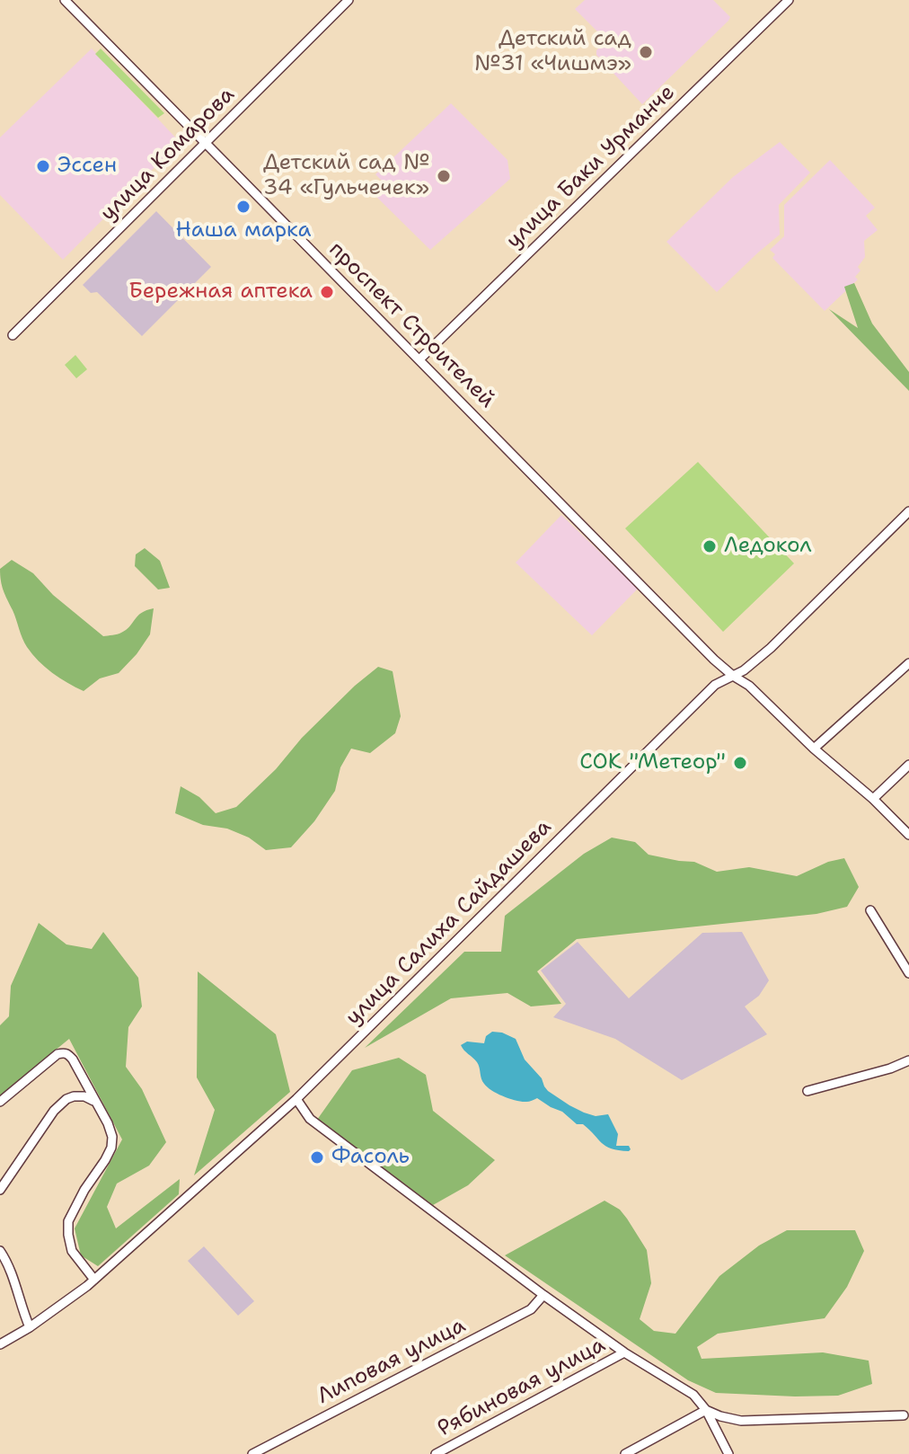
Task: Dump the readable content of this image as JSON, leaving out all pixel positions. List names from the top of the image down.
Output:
{
  "streets": {
    "street": [
      "улица Комарова",
      "улица Баки Урманче",
      "проспект Строителей",
      "улица Салиха Сайдашева",
      "Липовая улица",
      "Рябиновая улица"
    ]
  },
  "crossings": [
    ["улица Комарова", "проспект Строителей"],
    ["улица Баки Урманче", "проспект Строителей"],
    ["проспект Строителей", "улица Салиха Сайдашева"]
  ],
  "places": [
    "Детский сад №31 «Чишмэ»",
    "Эссен",
    "Детский сад № 34 «Гульчечек»",
    "Наша марка",
    "Бережная аптека",
    "Ледокол",
    "СОК \"Метеор\"",
    "Фасоль"
  ]
}
